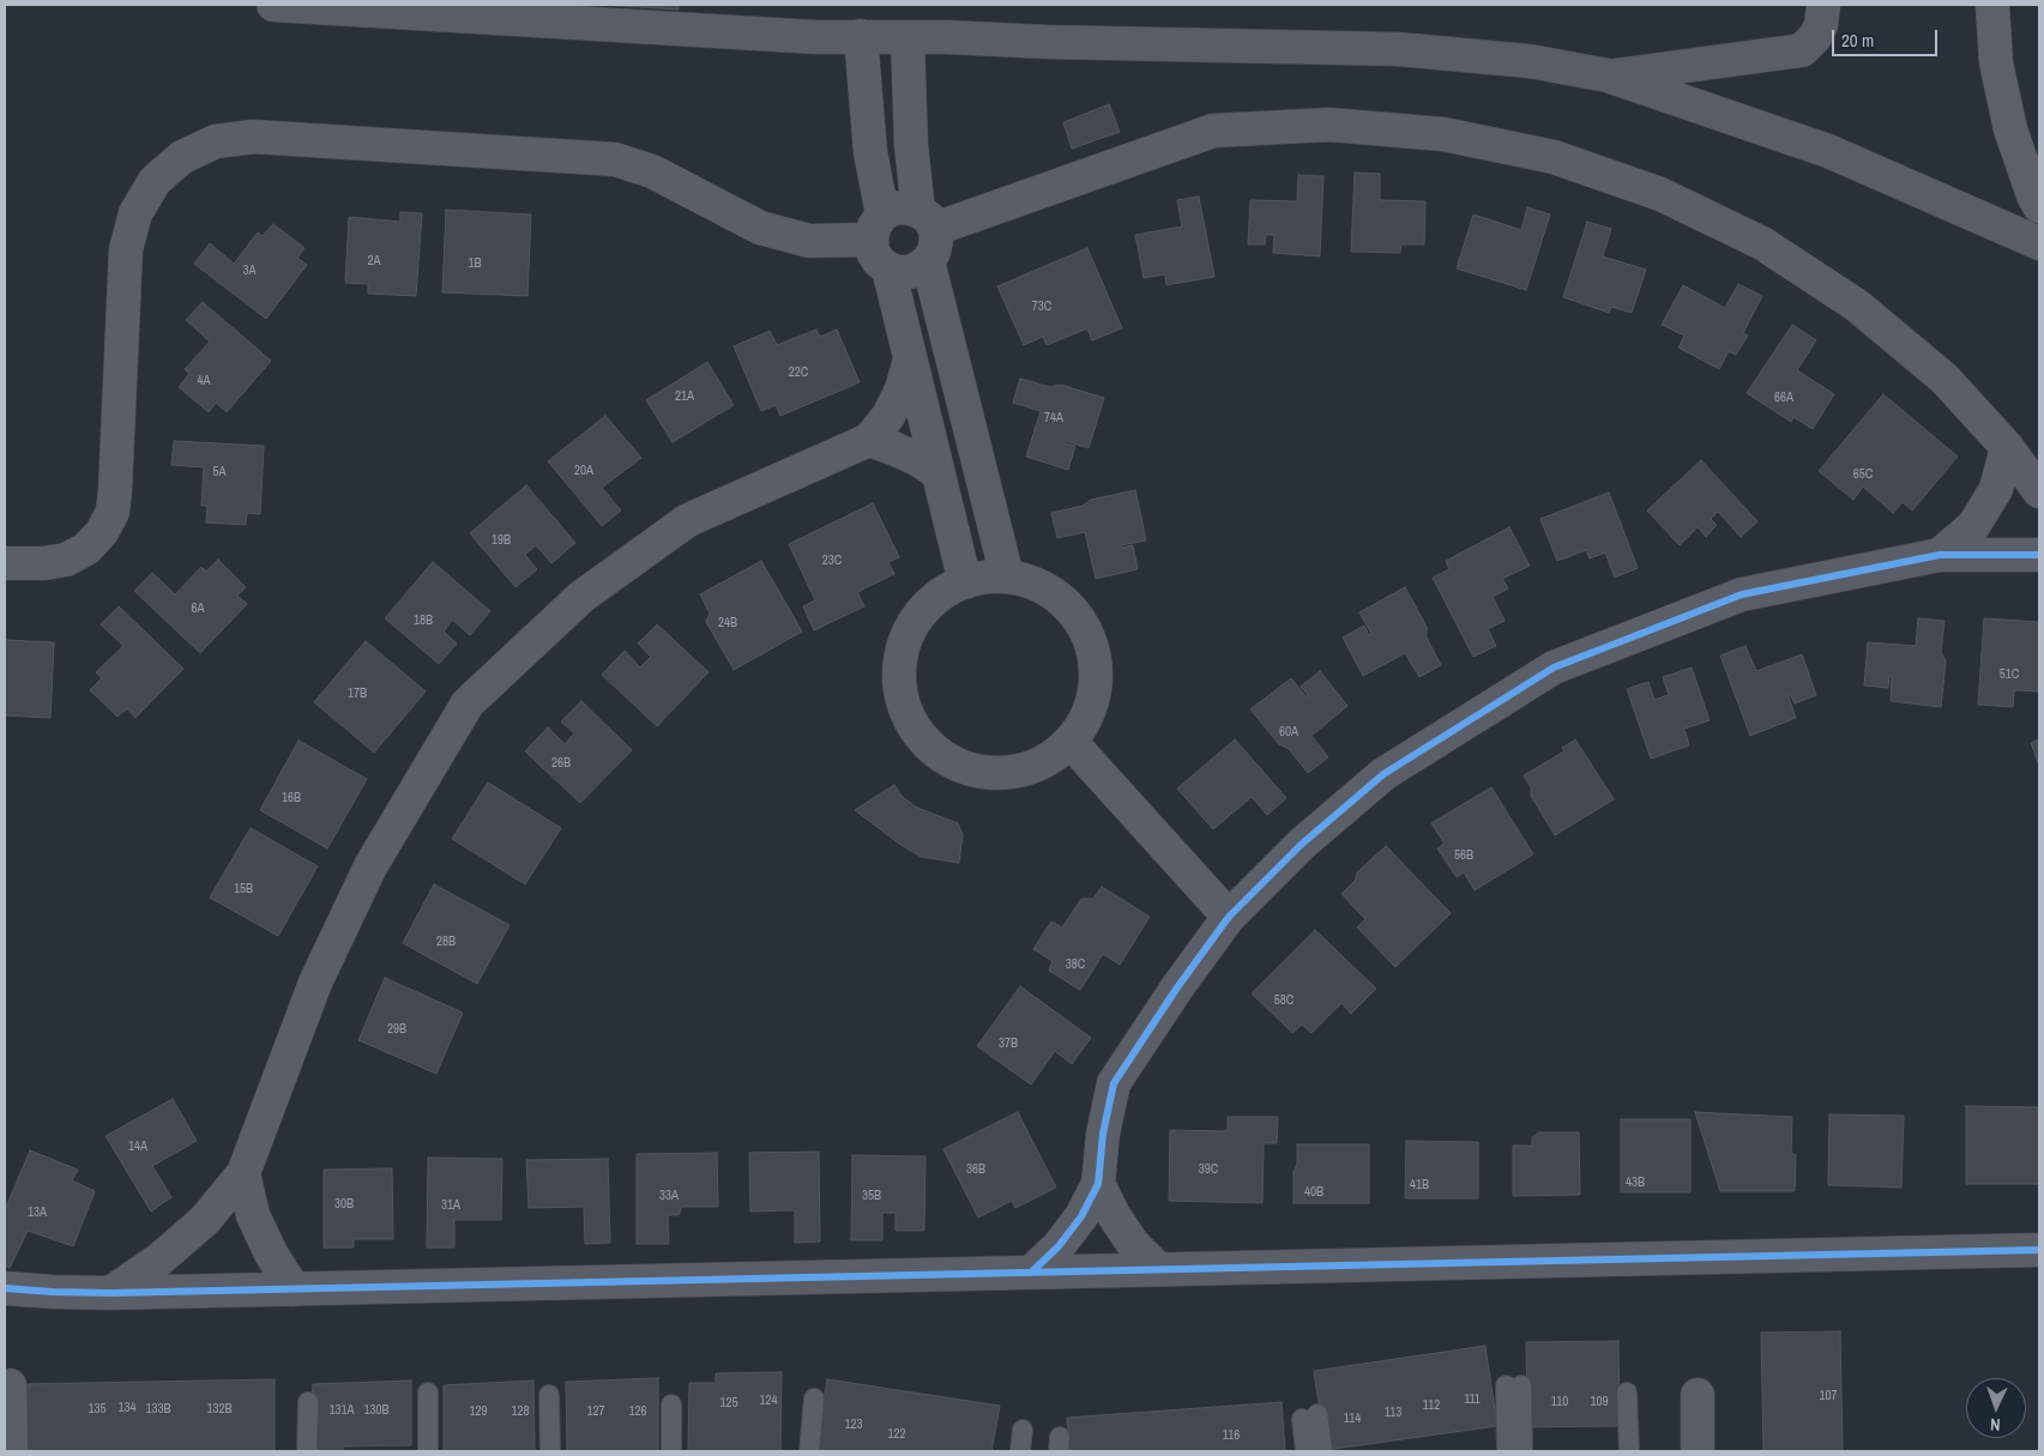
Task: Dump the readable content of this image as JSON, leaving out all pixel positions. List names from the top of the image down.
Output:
{
  "house_numbers": [
    "2A",
    "1B",
    "3A",
    "73C",
    "22C",
    "4A",
    "21A",
    "66A",
    "74A",
    "20A",
    "5A",
    "65C",
    "19B",
    "23C",
    "6A",
    "18B",
    "24B",
    "51C",
    "17B",
    "60A",
    "26B",
    "16B",
    "56B",
    "15B",
    "28B",
    "38C",
    "58C",
    "29B",
    "37B",
    "14A",
    "36B",
    "39C",
    "43B",
    "41B",
    "40B",
    "33A",
    "35B",
    "30B",
    "31A",
    "13A",
    "107",
    "111",
    "124",
    "110",
    "109",
    "125",
    "112",
    "134",
    "135",
    "133B",
    "132B",
    "131A",
    "130B",
    "129",
    "128",
    "127",
    "126",
    "113",
    "114",
    "123",
    "122",
    "116"
  ],
  "scale_bar": "20 m",
  "north": "bottom"
}
